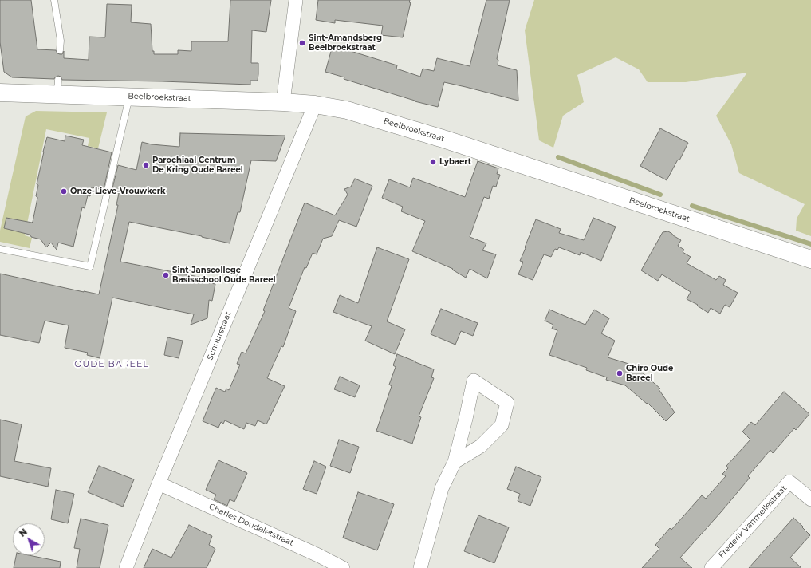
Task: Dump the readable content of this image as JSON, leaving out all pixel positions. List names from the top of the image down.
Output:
{
  "streets": {
    "street": [
      "Beelbroekstraat",
      "Schuurstraat",
      "Frederik Vanmellestraat",
      "Charles Doudeletstraat"
    ]
  },
  "crossings": [
    ["Beelbroekstraat", "Schuurstraat"],
    ["Schuurstraat", "Charles Doudeletstraat"]
  ],
  "districts": ["OUDE BAREEL"],
  "places": [
    "Sint-Amandsberg Beelbroekstraat",
    "Lybaert",
    "Parochiaal Centrum De Kring Oude Bareel",
    "Onze-Lieve-Vrouwkerk",
    "Sint-Janscollege Basisschool Oude Bareel",
    "Chiro Oude Bareel"
  ],
  "north": "top left"
}
